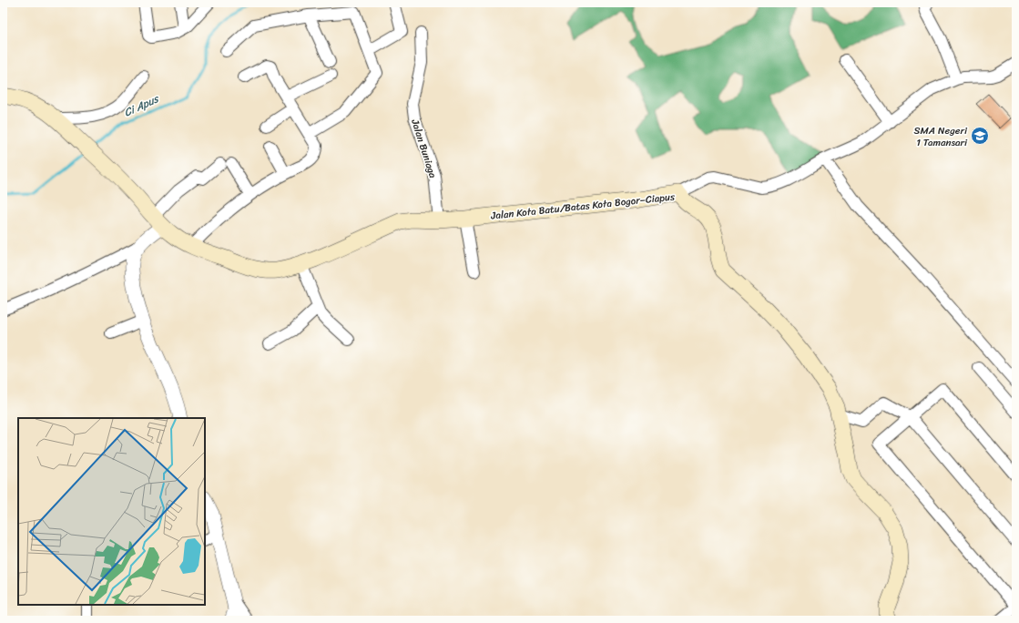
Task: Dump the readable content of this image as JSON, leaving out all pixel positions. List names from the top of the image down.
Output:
{
  "streets": {
    "main road": ["Jalan Kota Batu/Batas Kota Bogor–Ciapus"],
    "street": ["Jalan Buniaga"]
  },
  "crossings": [
    ["Jalan Buniaga", "Jalan Kota Batu/Batas Kota Bogor–Ciapus"]
  ],
  "water": ["Ci Apus"],
  "places": {
    "school or university": ["SMA Negeri 1 Tamansari"]
  }
}
